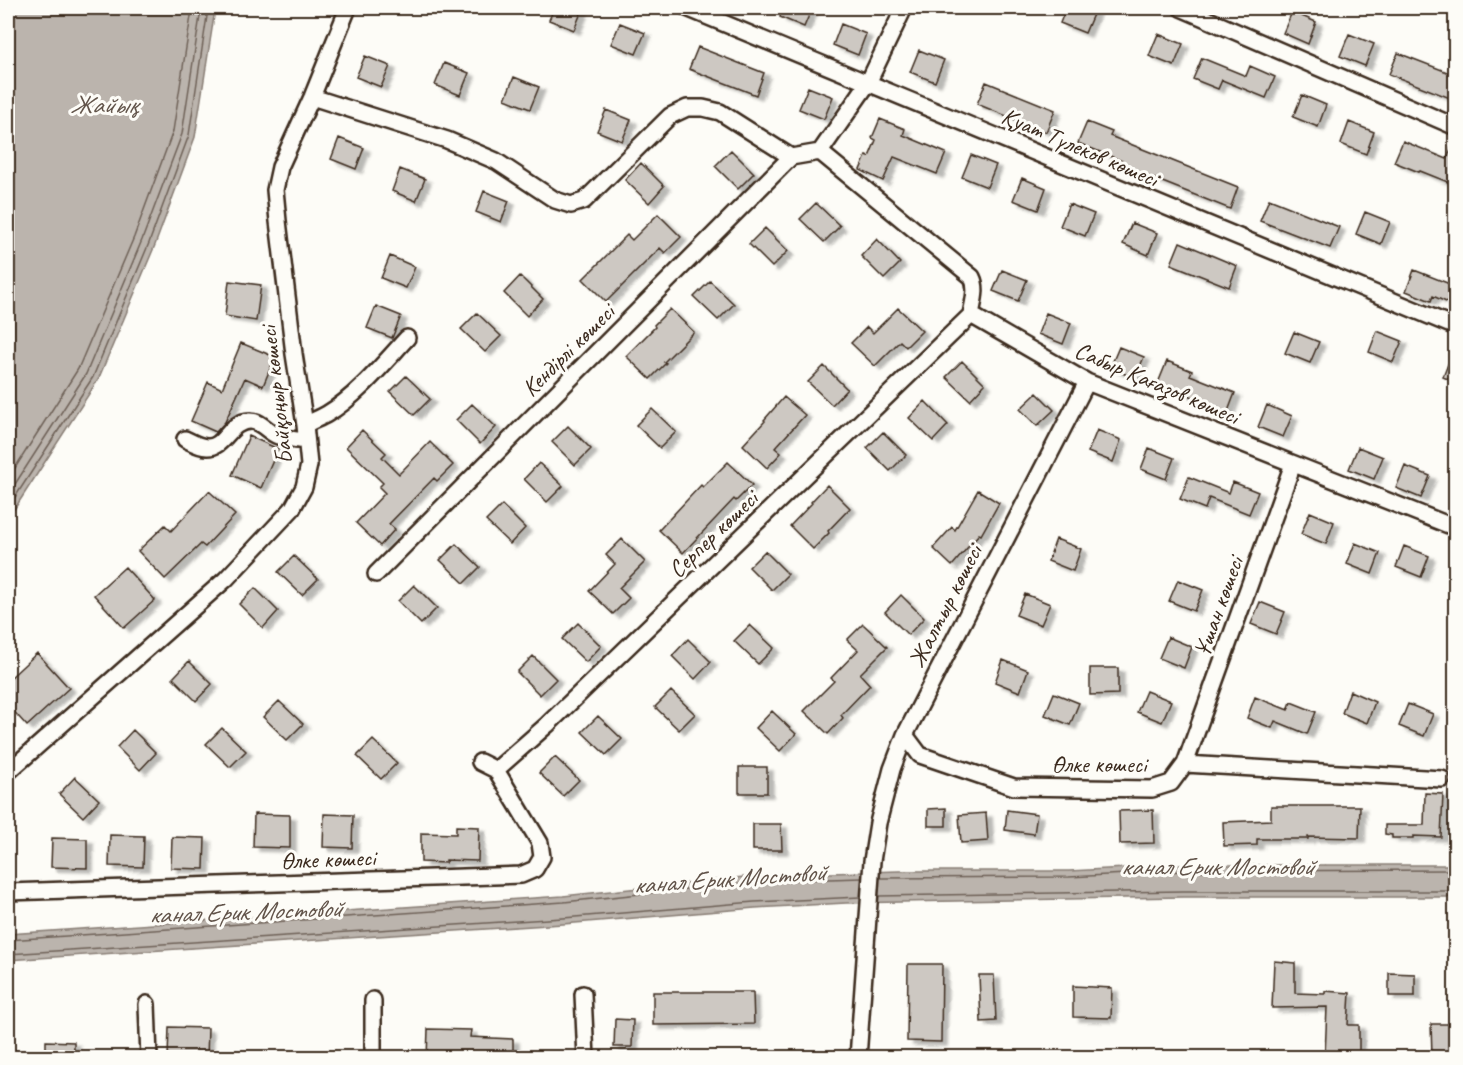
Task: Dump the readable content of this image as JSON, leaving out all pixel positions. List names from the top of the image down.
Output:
{
  "streets": {
    "street": [
      "Қуат Түлеков көшесі",
      "Кендірлі көшесі",
      "Сабыр Қағазов көшесі",
      "Байқоңыр көшесi",
      "Серпер көшесі",
      "Жалтыр көшесі",
      "Ұшан көшесі",
      "Өлке көшесі"
    ]
  },
  "crossings": [
    ["Сабыр Қағазов көшесі", "Серпер көшесі"],
    ["Сабыр Қағазов көшесі", "Жалтыр көшесі"],
    ["Сабыр Қағазов көшесі", "Ұшан көшесі"],
    ["Серпер көшесі", "Өлке көшесі"],
    ["Жалтыр көшесі", "Өлке көшесі"],
    ["Ұшан көшесі", "Өлке көшесі"]
  ],
  "water": ["Жайық", "канал Ерик Мостовой"]
}
